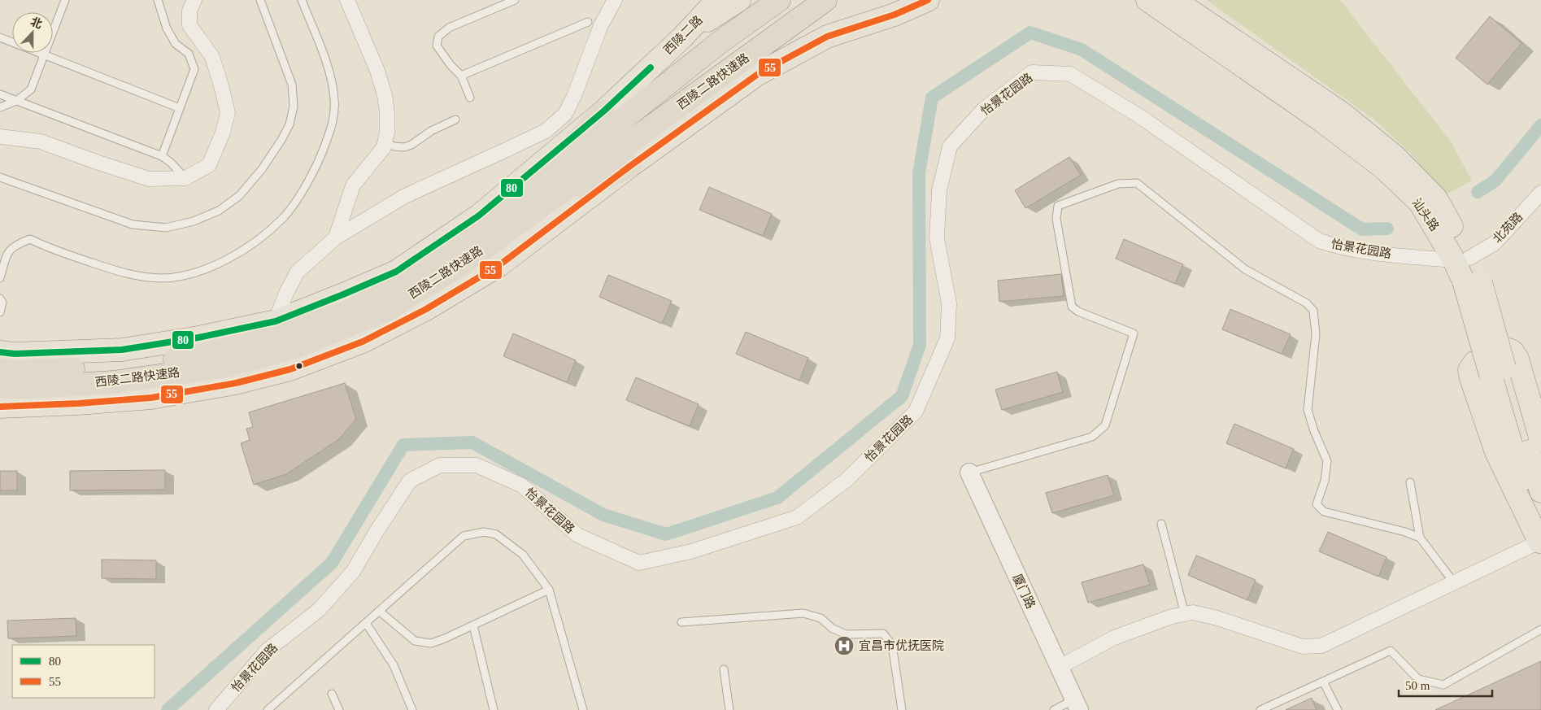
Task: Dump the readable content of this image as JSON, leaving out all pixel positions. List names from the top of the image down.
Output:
{
  "streets": {
    "highway": ["西陵二路快速路"],
    "main road": ["西陵二路", "汕头路"],
    "street": ["怡景花园路", "北苑路", "厦门路"]
  },
  "crossings": [
    ["怡景花园路", "汕头路"],
    ["怡景花园路", "北苑路"],
    ["汕头路", "北苑路"]
  ],
  "places": {
    "hospital": ["宜昌市优抚医院"]
  },
  "lines": ["transit line 55", "transit line 80"],
  "legend": ["80", "55"],
  "scale_bar": "50 m",
  "north": "top"
}
